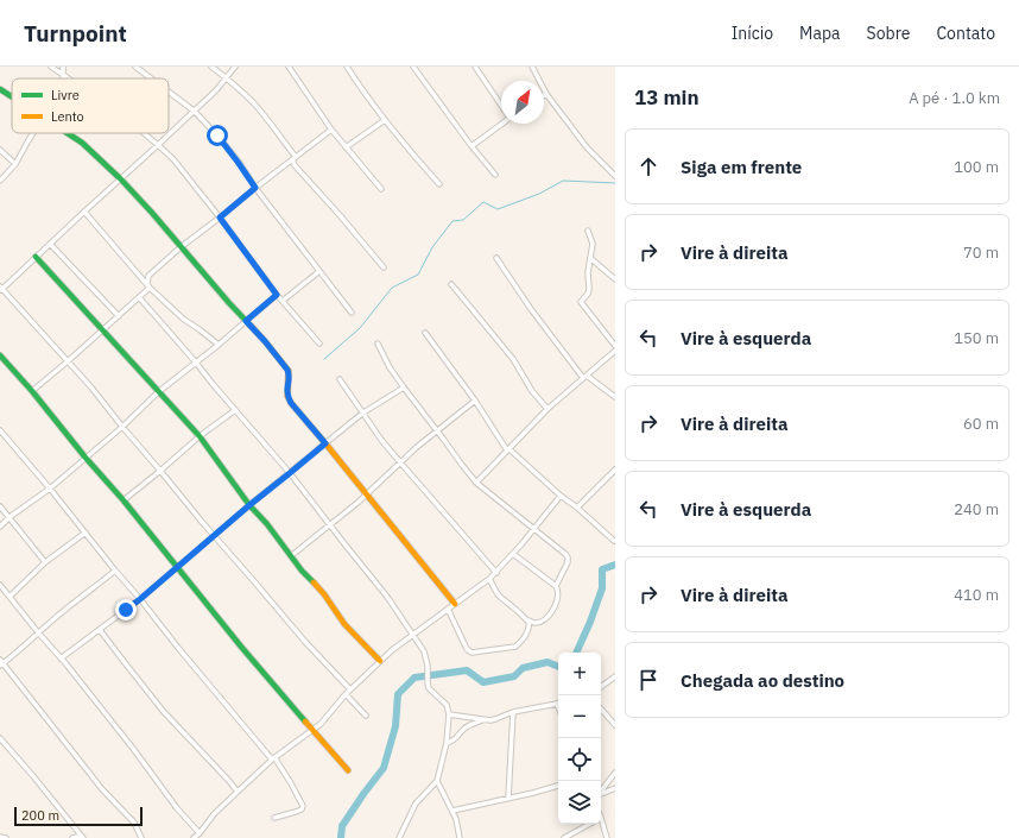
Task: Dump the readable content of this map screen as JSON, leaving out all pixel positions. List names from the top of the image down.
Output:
{
  "legend": ["Livre", "Lento"],
  "scale_bar": "200 m",
  "north": "top right",
  "page": {
    "header": "Turnpoint",
    "nav": [
      "Início",
      "Mapa",
      "Sobre",
      "Contato"
    ],
    "heading": ["13 min", "A pé · 1.0 km"],
    "list": [
      ["Siga em frente", "100 m"],
      ["Vire à direita", "70 m"],
      ["Vire à esquerda", "150 m"],
      ["Vire à direita", "60 m"],
      ["Vire à esquerda", "240 m"],
      ["Vire à direita", "410 m"],
      "Chegada ao destino"
    ],
    "map_buttons": ["+", "−"],
    "scale": "200 m"
  }
}
